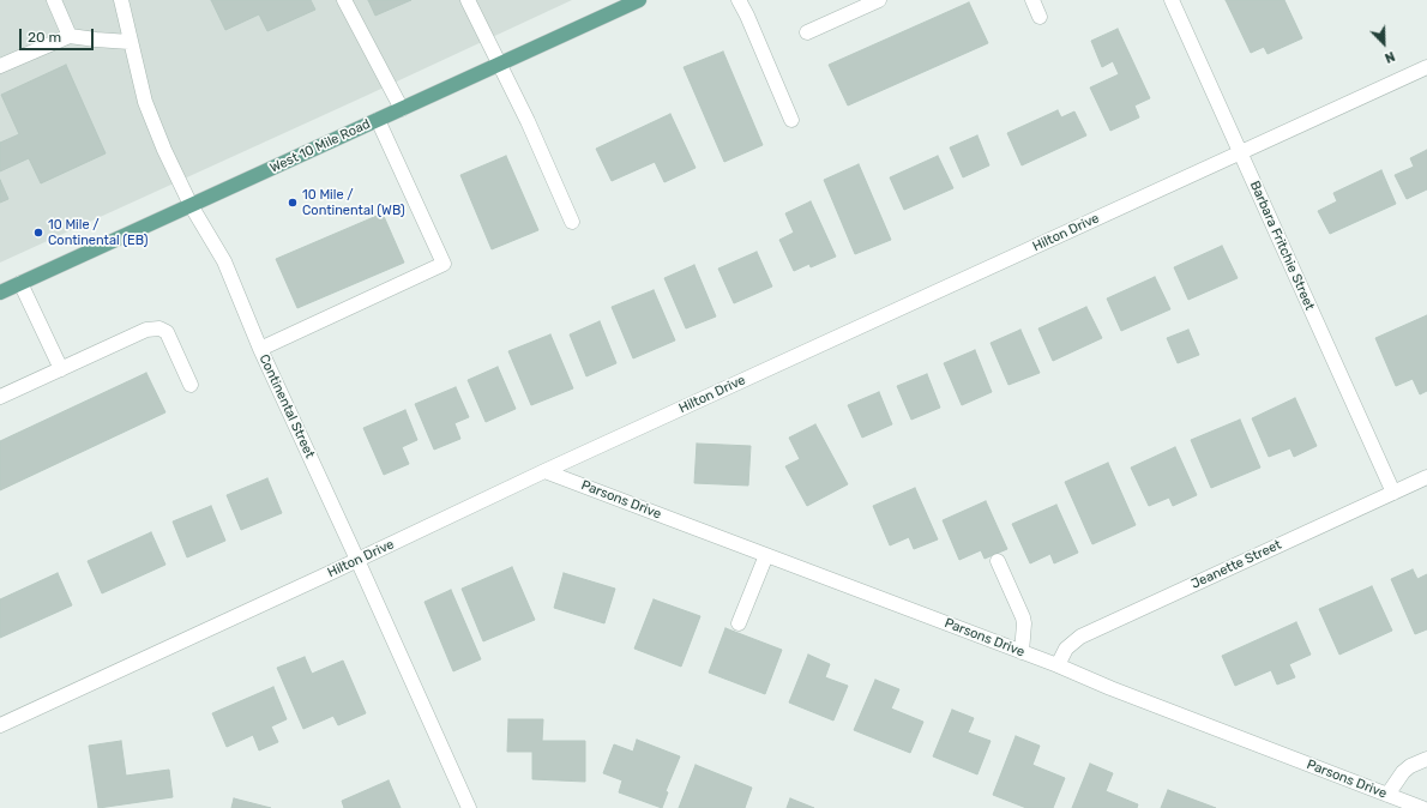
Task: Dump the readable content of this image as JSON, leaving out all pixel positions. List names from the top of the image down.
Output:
{
  "streets": {
    "main road": ["West 10 Mile Road"],
    "street": [
      "Hilton Drive",
      "Barbara Fritchie Street",
      "Continental Street",
      "Parsons Drive",
      "Jeanette Street"
    ]
  },
  "crossings": [
    ["West 10 Mile Road", "Continental Street"],
    ["Hilton Drive", "Barbara Fritchie Street"],
    ["Hilton Drive", "Continental Street"],
    ["Hilton Drive", "Parsons Drive"],
    ["Barbara Fritchie Street", "Jeanette Street"],
    ["Parsons Drive", "Jeanette Street"]
  ],
  "places": ["10 Mile / Continental (WB)", "10 Mile / Continental (EB)"],
  "scale_bar": "20 m",
  "north": "bottom right"
}
